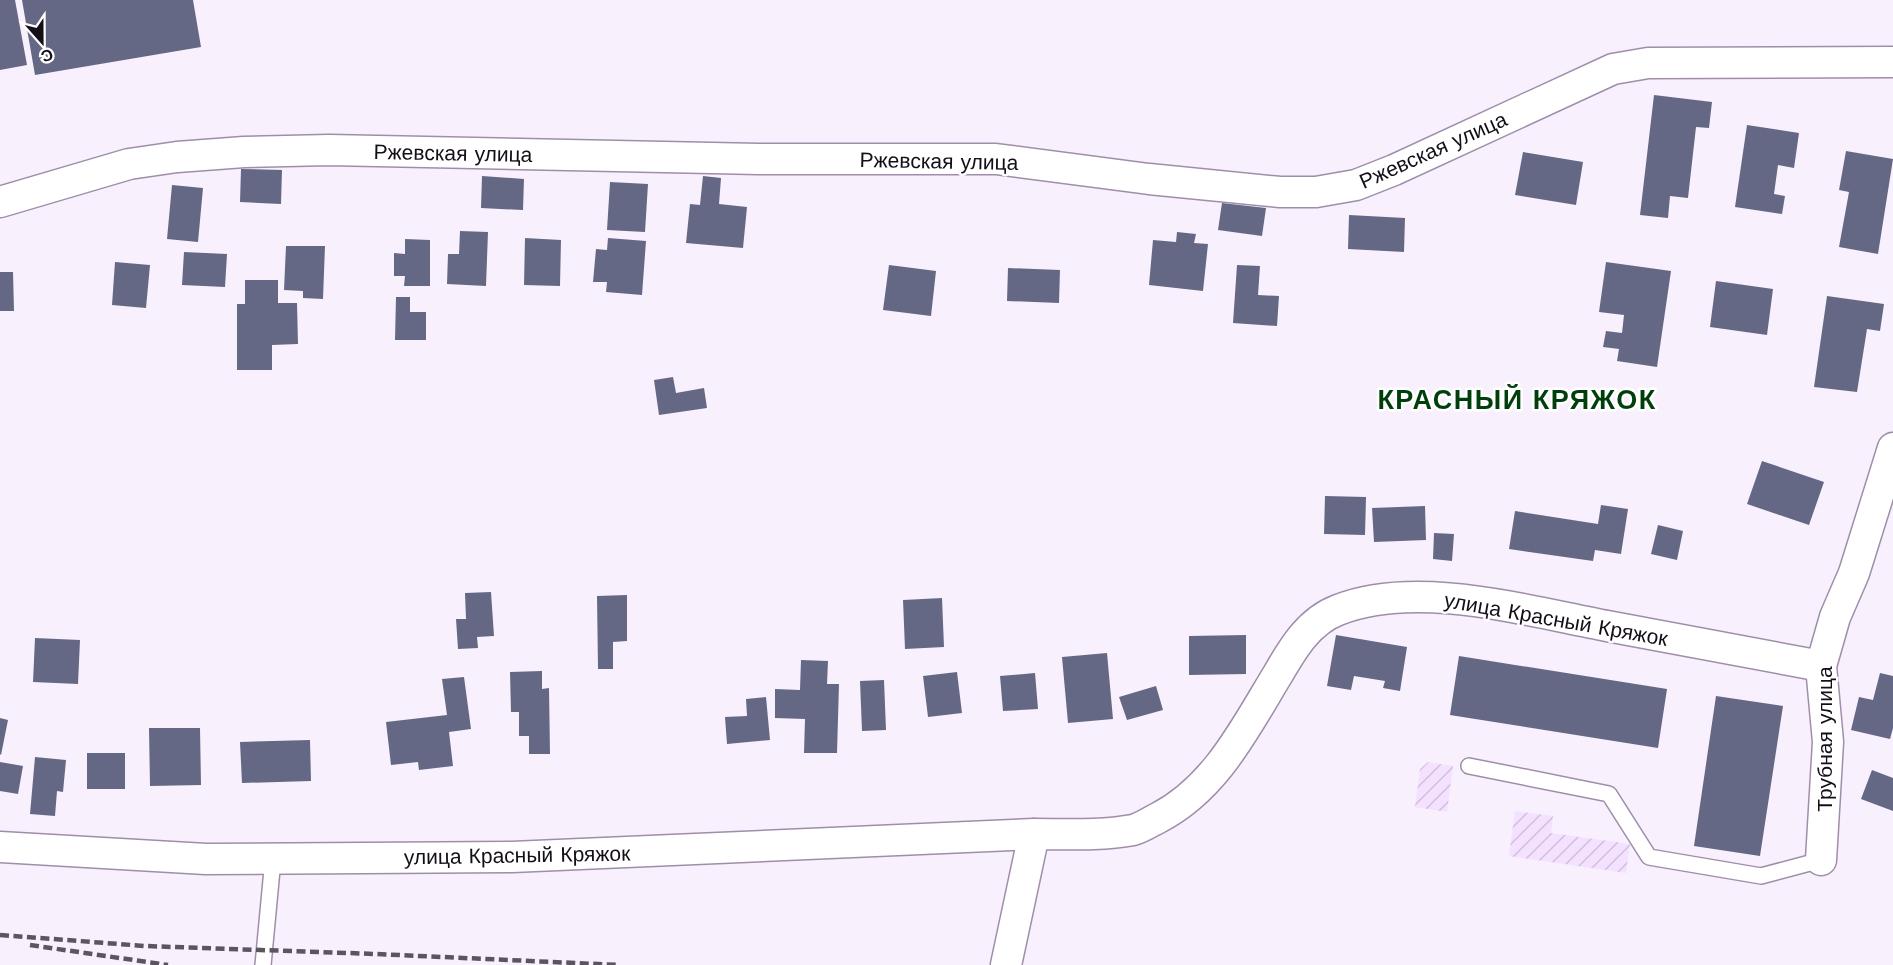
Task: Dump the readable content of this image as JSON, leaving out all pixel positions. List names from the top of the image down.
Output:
{
  "streets": {
    "street": ["Ржевская улица", "улица Красный Кряжок", "Трубная улица"]
  },
  "crossings": [
    ["улица Красный Кряжок", "Трубная улица"]
  ],
  "districts": ["КРАСНЫЙ КРЯЖОК"],
  "north": "bottom"
}
